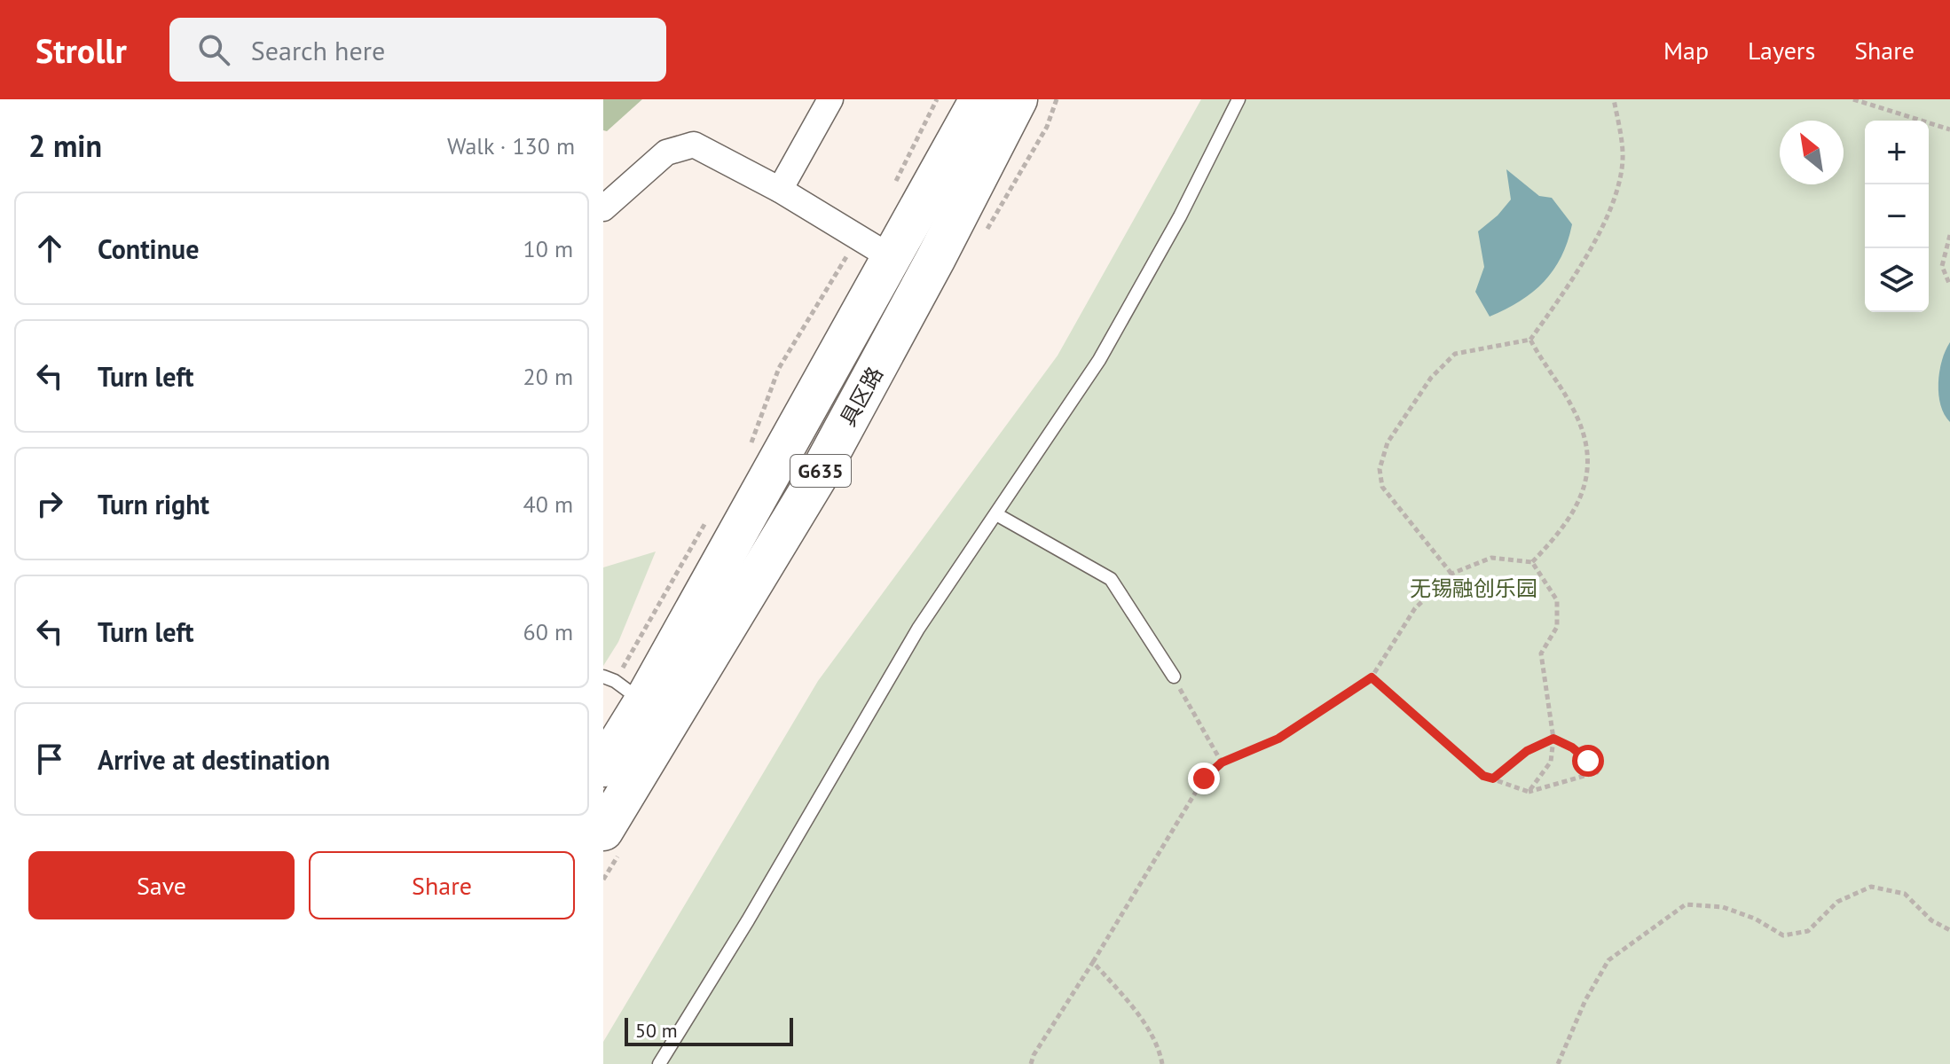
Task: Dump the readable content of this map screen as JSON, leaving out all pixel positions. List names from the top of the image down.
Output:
{
  "streets": {
    "highway": ["具区路", "G635"]
  },
  "parks": ["无锡融创乐园"],
  "scale_bar": "50 m",
  "north": "top left",
  "page": {
    "header": "Strollr",
    "search": "Search here",
    "nav": ["Map", "Layers", "Share"],
    "heading": ["2 min", "Walk · 130 m"],
    "map_buttons": ["+", "−"],
    "list": [
      ["Continue", "10 m"],
      ["Turn left", "20 m"],
      ["Turn right", "40 m"],
      ["Turn left", "60 m"],
      "Arrive at destination"
    ],
    "buttons": ["Save", "Share"],
    "scale": "50 m"
  }
}
